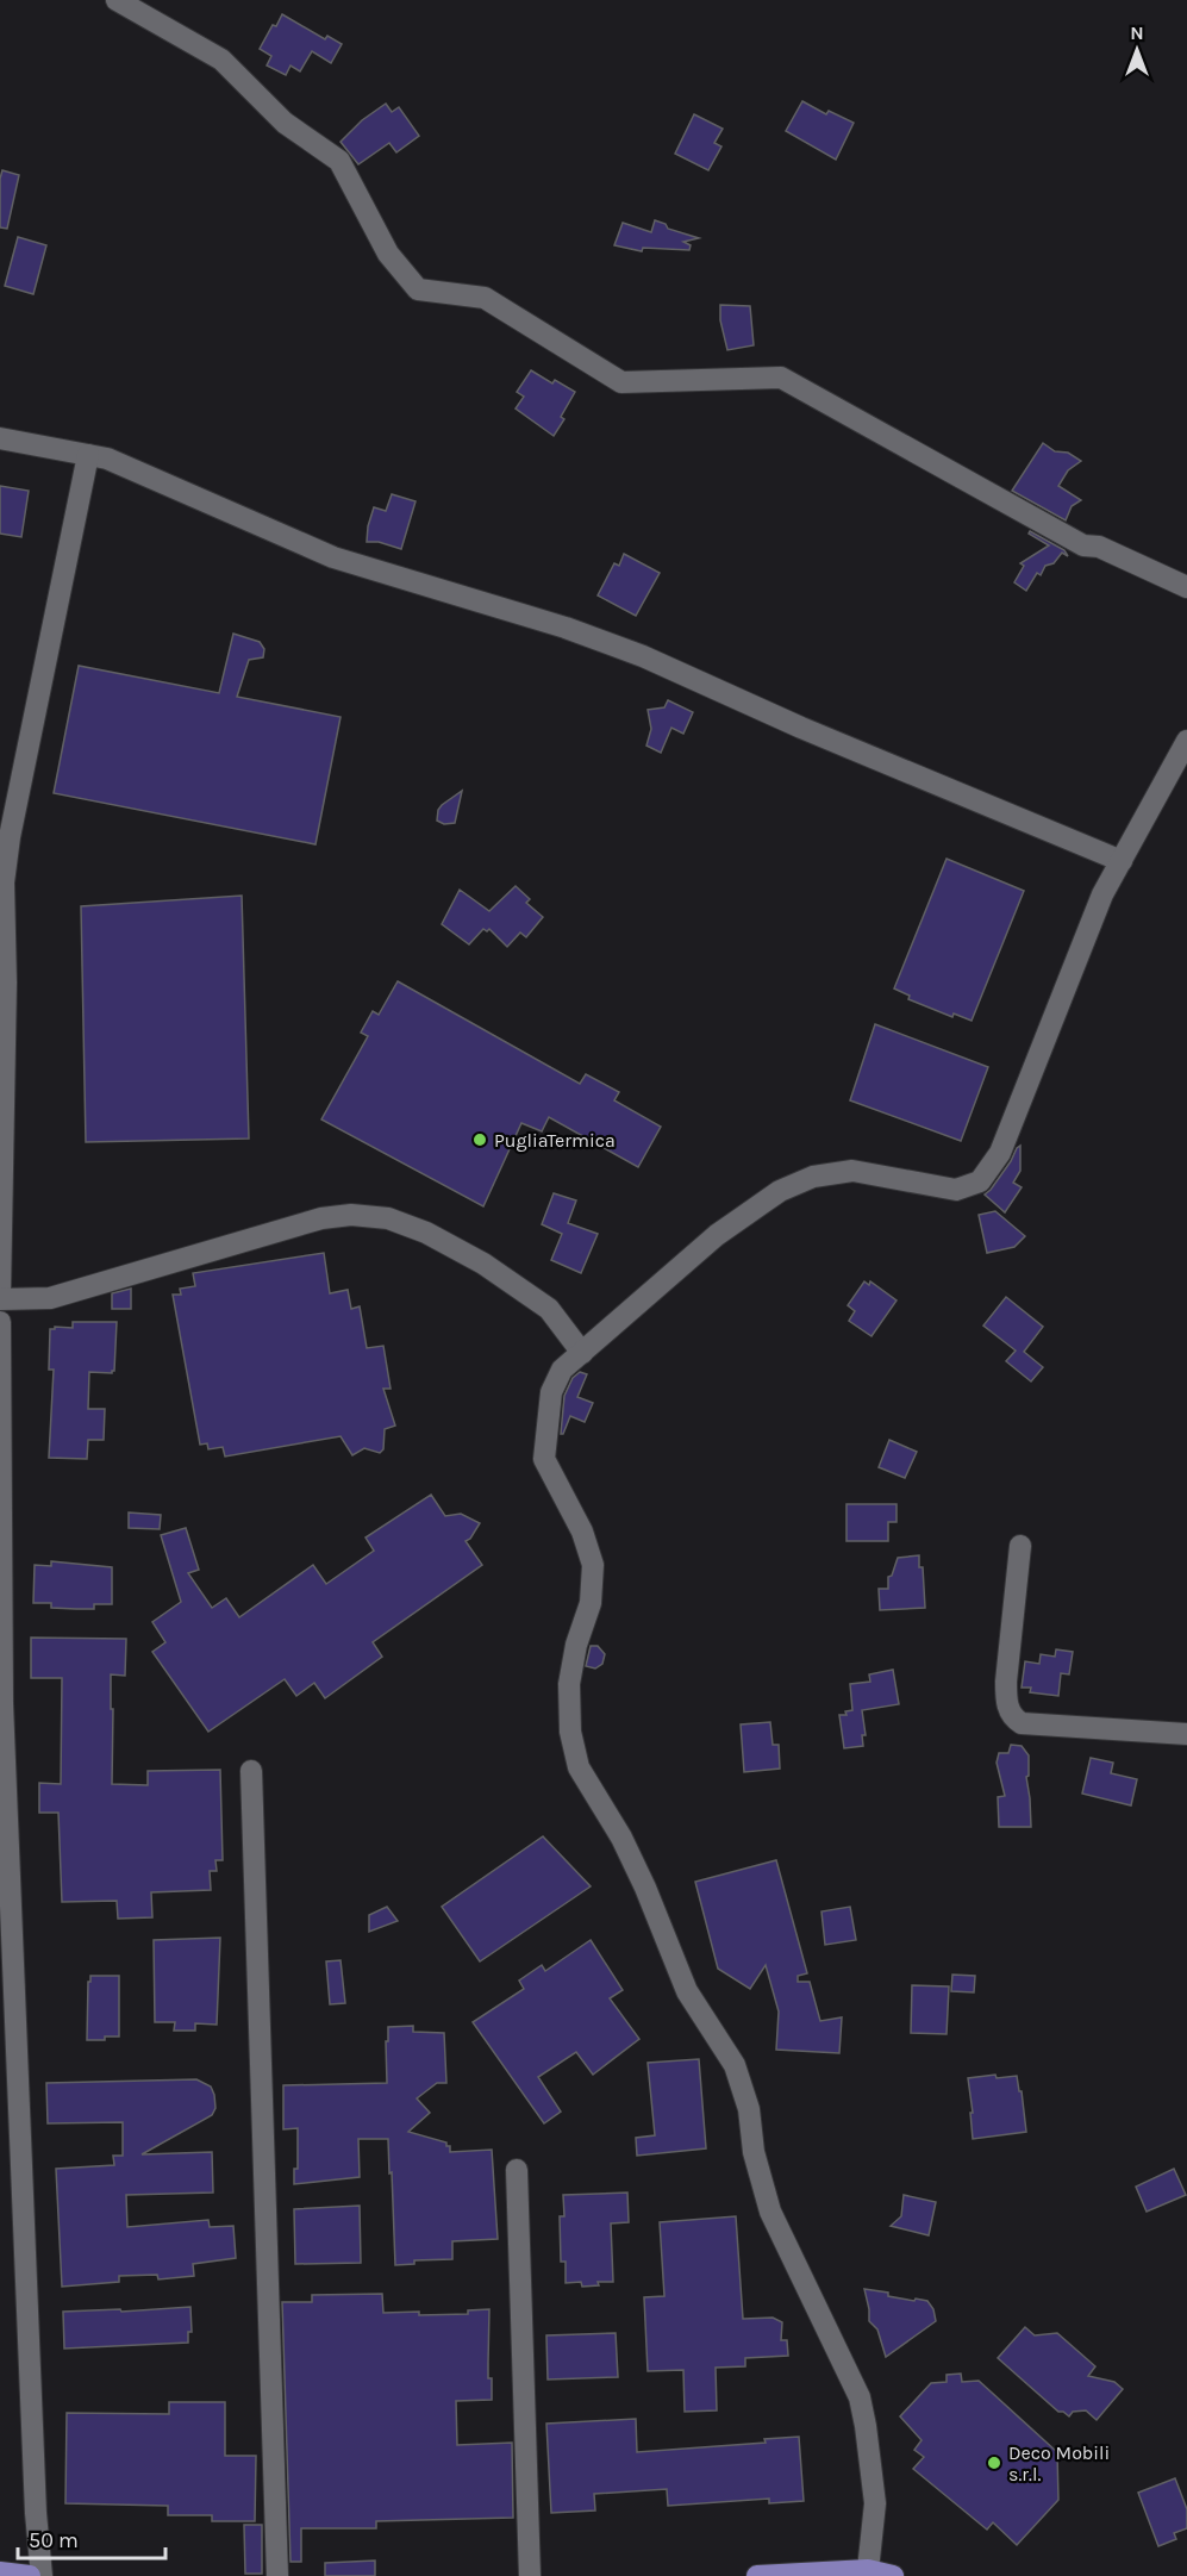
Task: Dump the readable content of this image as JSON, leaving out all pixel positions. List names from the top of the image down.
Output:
{
  "places": ["PugliaTermica", "Deco Mobili s.r.l."],
  "scale_bar": "50 m",
  "north": "top"
}
